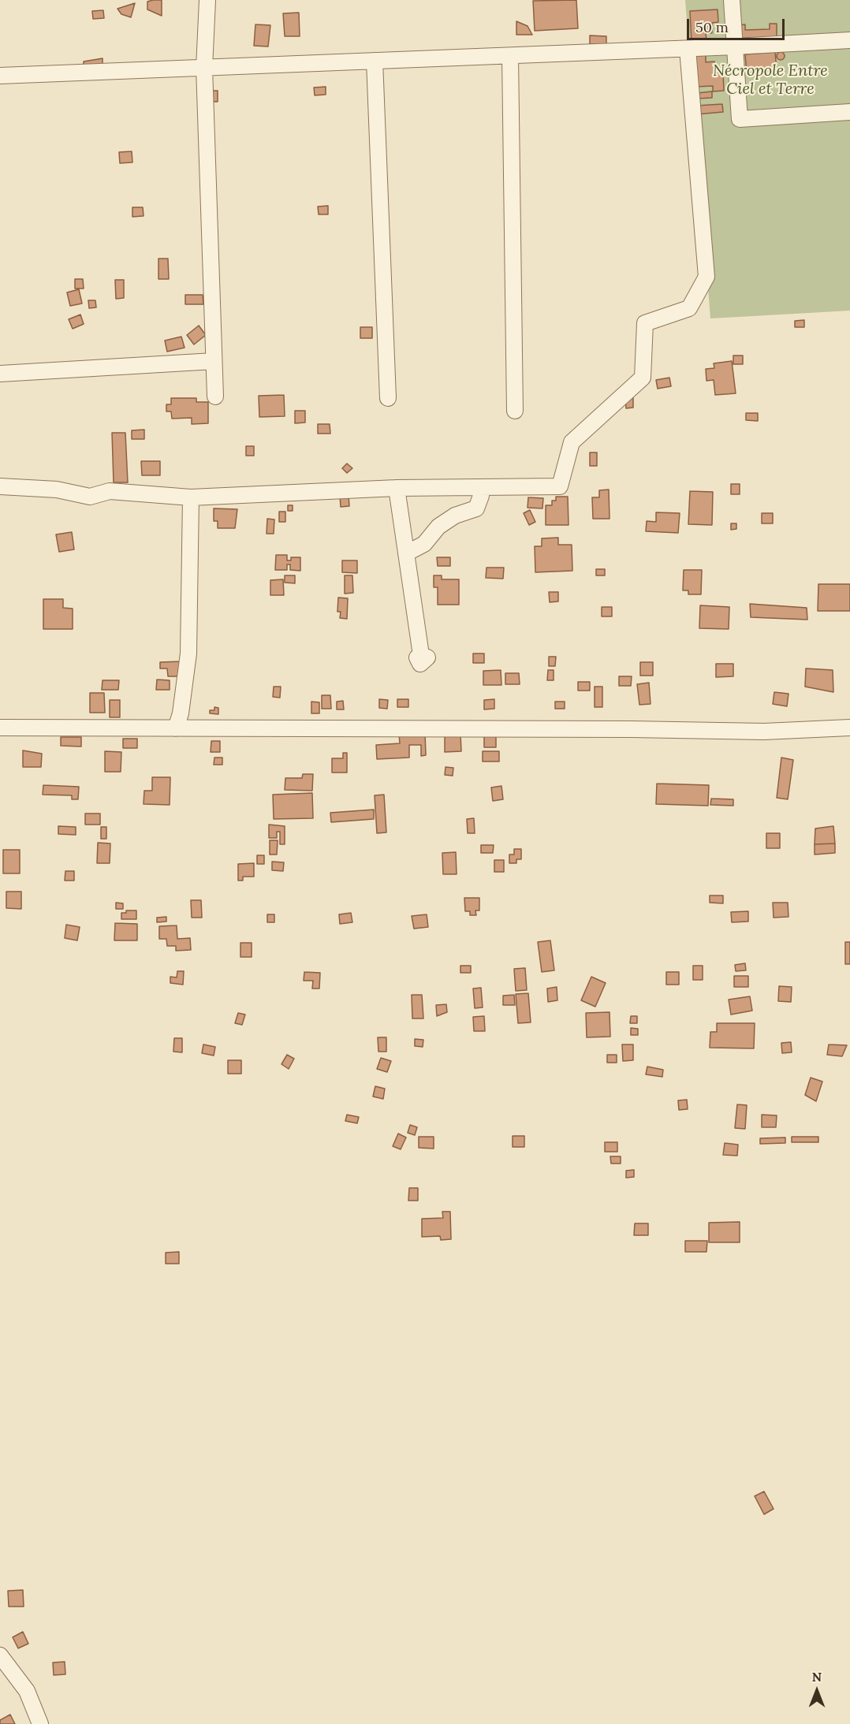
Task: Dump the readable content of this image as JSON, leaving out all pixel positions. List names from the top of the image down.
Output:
{
  "parks": ["Nécropole Entre Ciel et Terre"],
  "scale_bar": "50 m",
  "north": "top"
}
